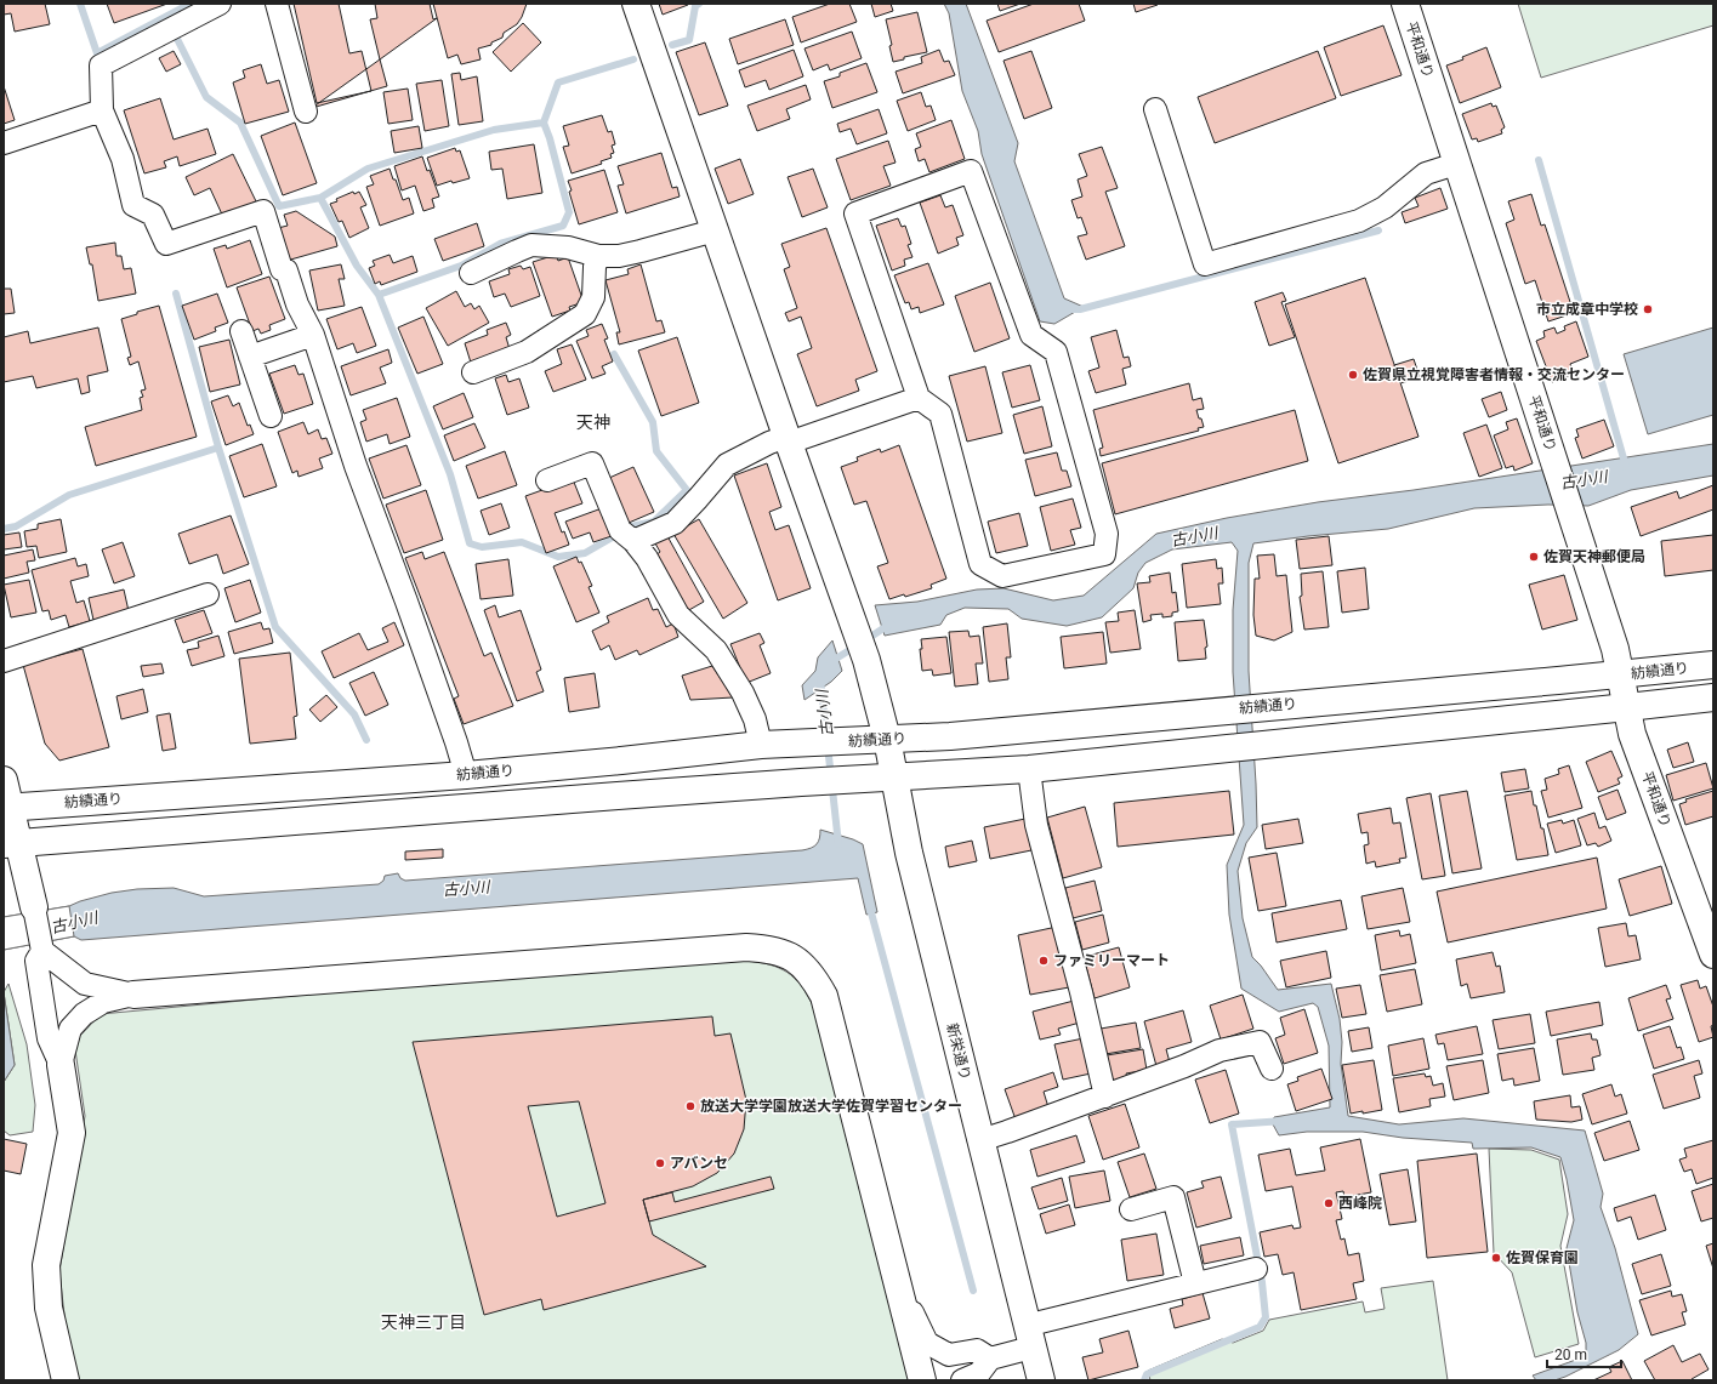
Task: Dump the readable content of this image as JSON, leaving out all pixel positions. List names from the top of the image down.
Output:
{
  "streets": {
    "main road": ["平和通り", "紡績通り", "新栄通り"]
  },
  "crossings": [
    ["平和通り", "紡績通り"],
    ["紡績通り", "新栄通り"]
  ],
  "districts": ["天神", "天神三丁目"],
  "water": ["古小川"],
  "places": [
    "市立成章中学校",
    "佐賀県立視覚障害者情報・交流センター",
    "佐賀天神郵便局",
    "ファミリーマート",
    "放送大学学園放送大学佐賀学習センター",
    "アバンセ",
    "西峰院",
    "佐賀保育園"
  ],
  "scale_bar": "20 m"
}
